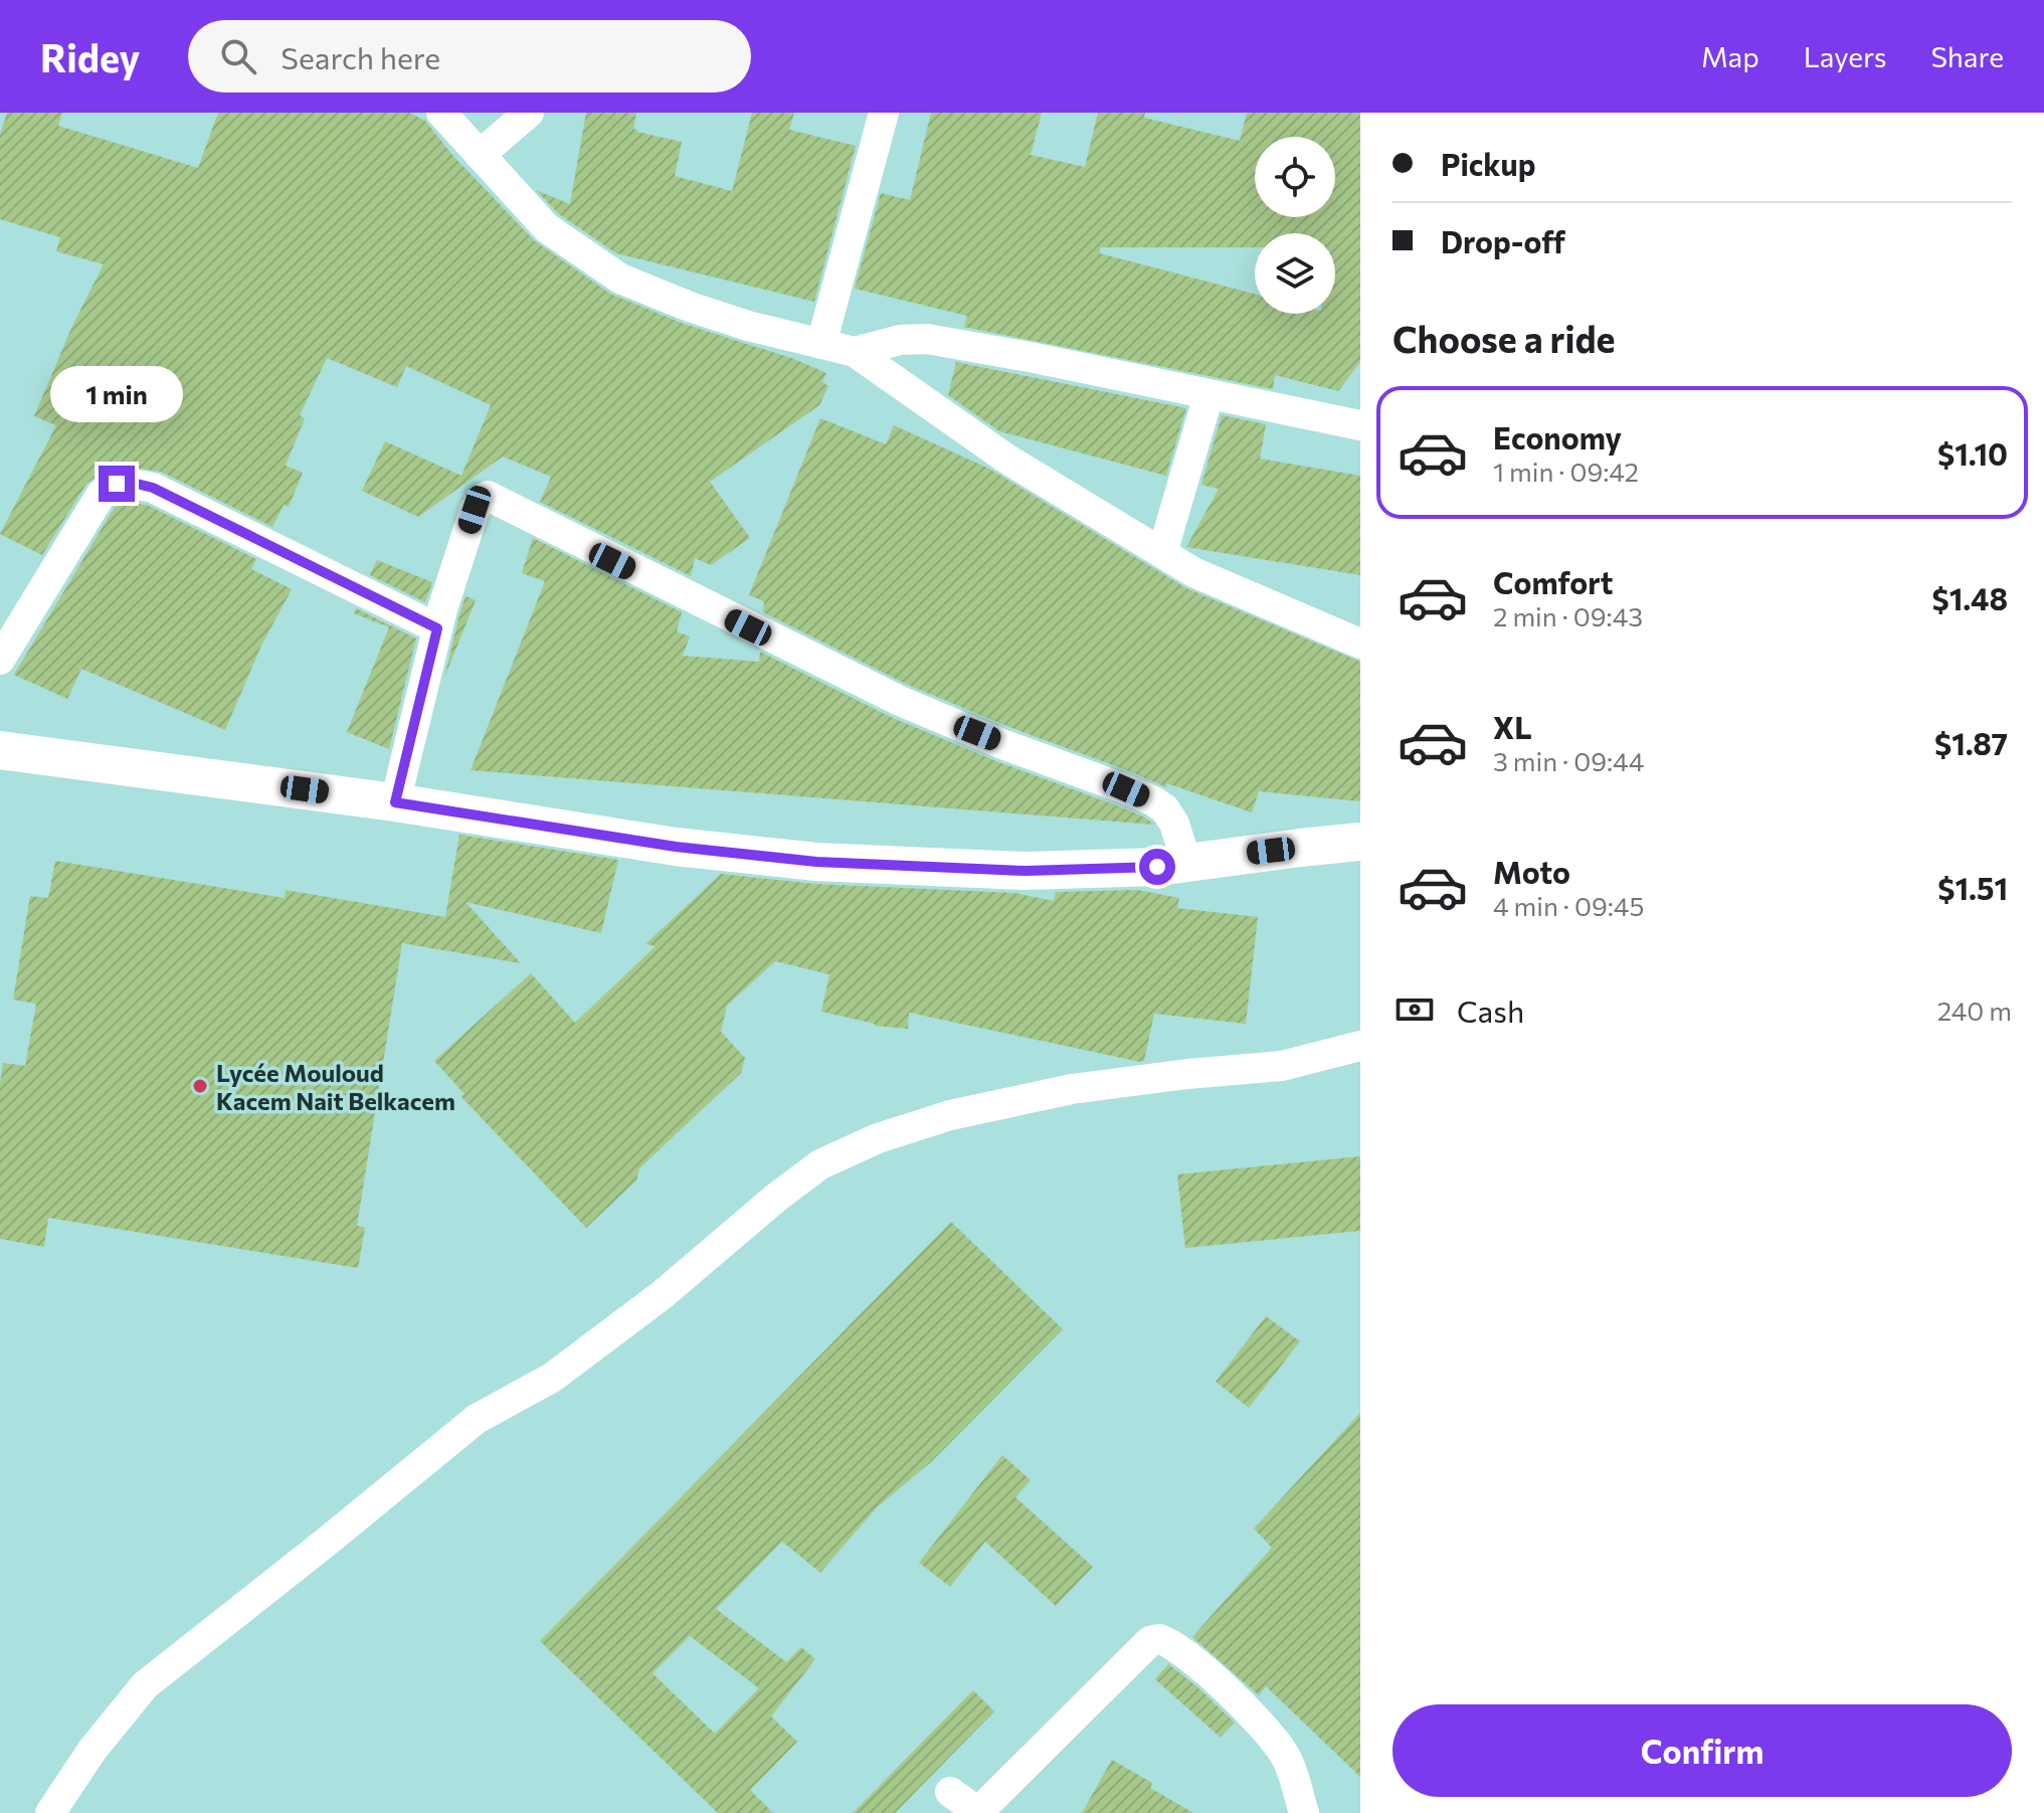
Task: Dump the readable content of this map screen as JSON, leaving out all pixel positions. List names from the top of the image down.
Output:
{
  "places": ["Lycée Mouloud Kacem Nait Belkacem"],
  "page": {
    "header": "Ridey",
    "search": "Search here",
    "nav": ["Map", "Layers", "Share"],
    "banner": ["Pickup", "Drop-off"],
    "heading": "Choose a ride",
    "bubble": "1 min",
    "list": [
      {
        "name": "Economy",
        "note": "1 min · 09:42",
        "value": "$1.10"
      },
      {
        "name": "Comfort",
        "note": "2 min · 09:43",
        "value": "$1.48"
      },
      {
        "name": "XL",
        "note": "3 min · 09:44",
        "value": "$1.87"
      },
      {
        "name": "Moto",
        "note": "4 min · 09:45",
        "value": "$1.51"
      }
    ],
    "pay": ["Cash", "240 m"],
    "buttons": "Confirm"
  }
}
